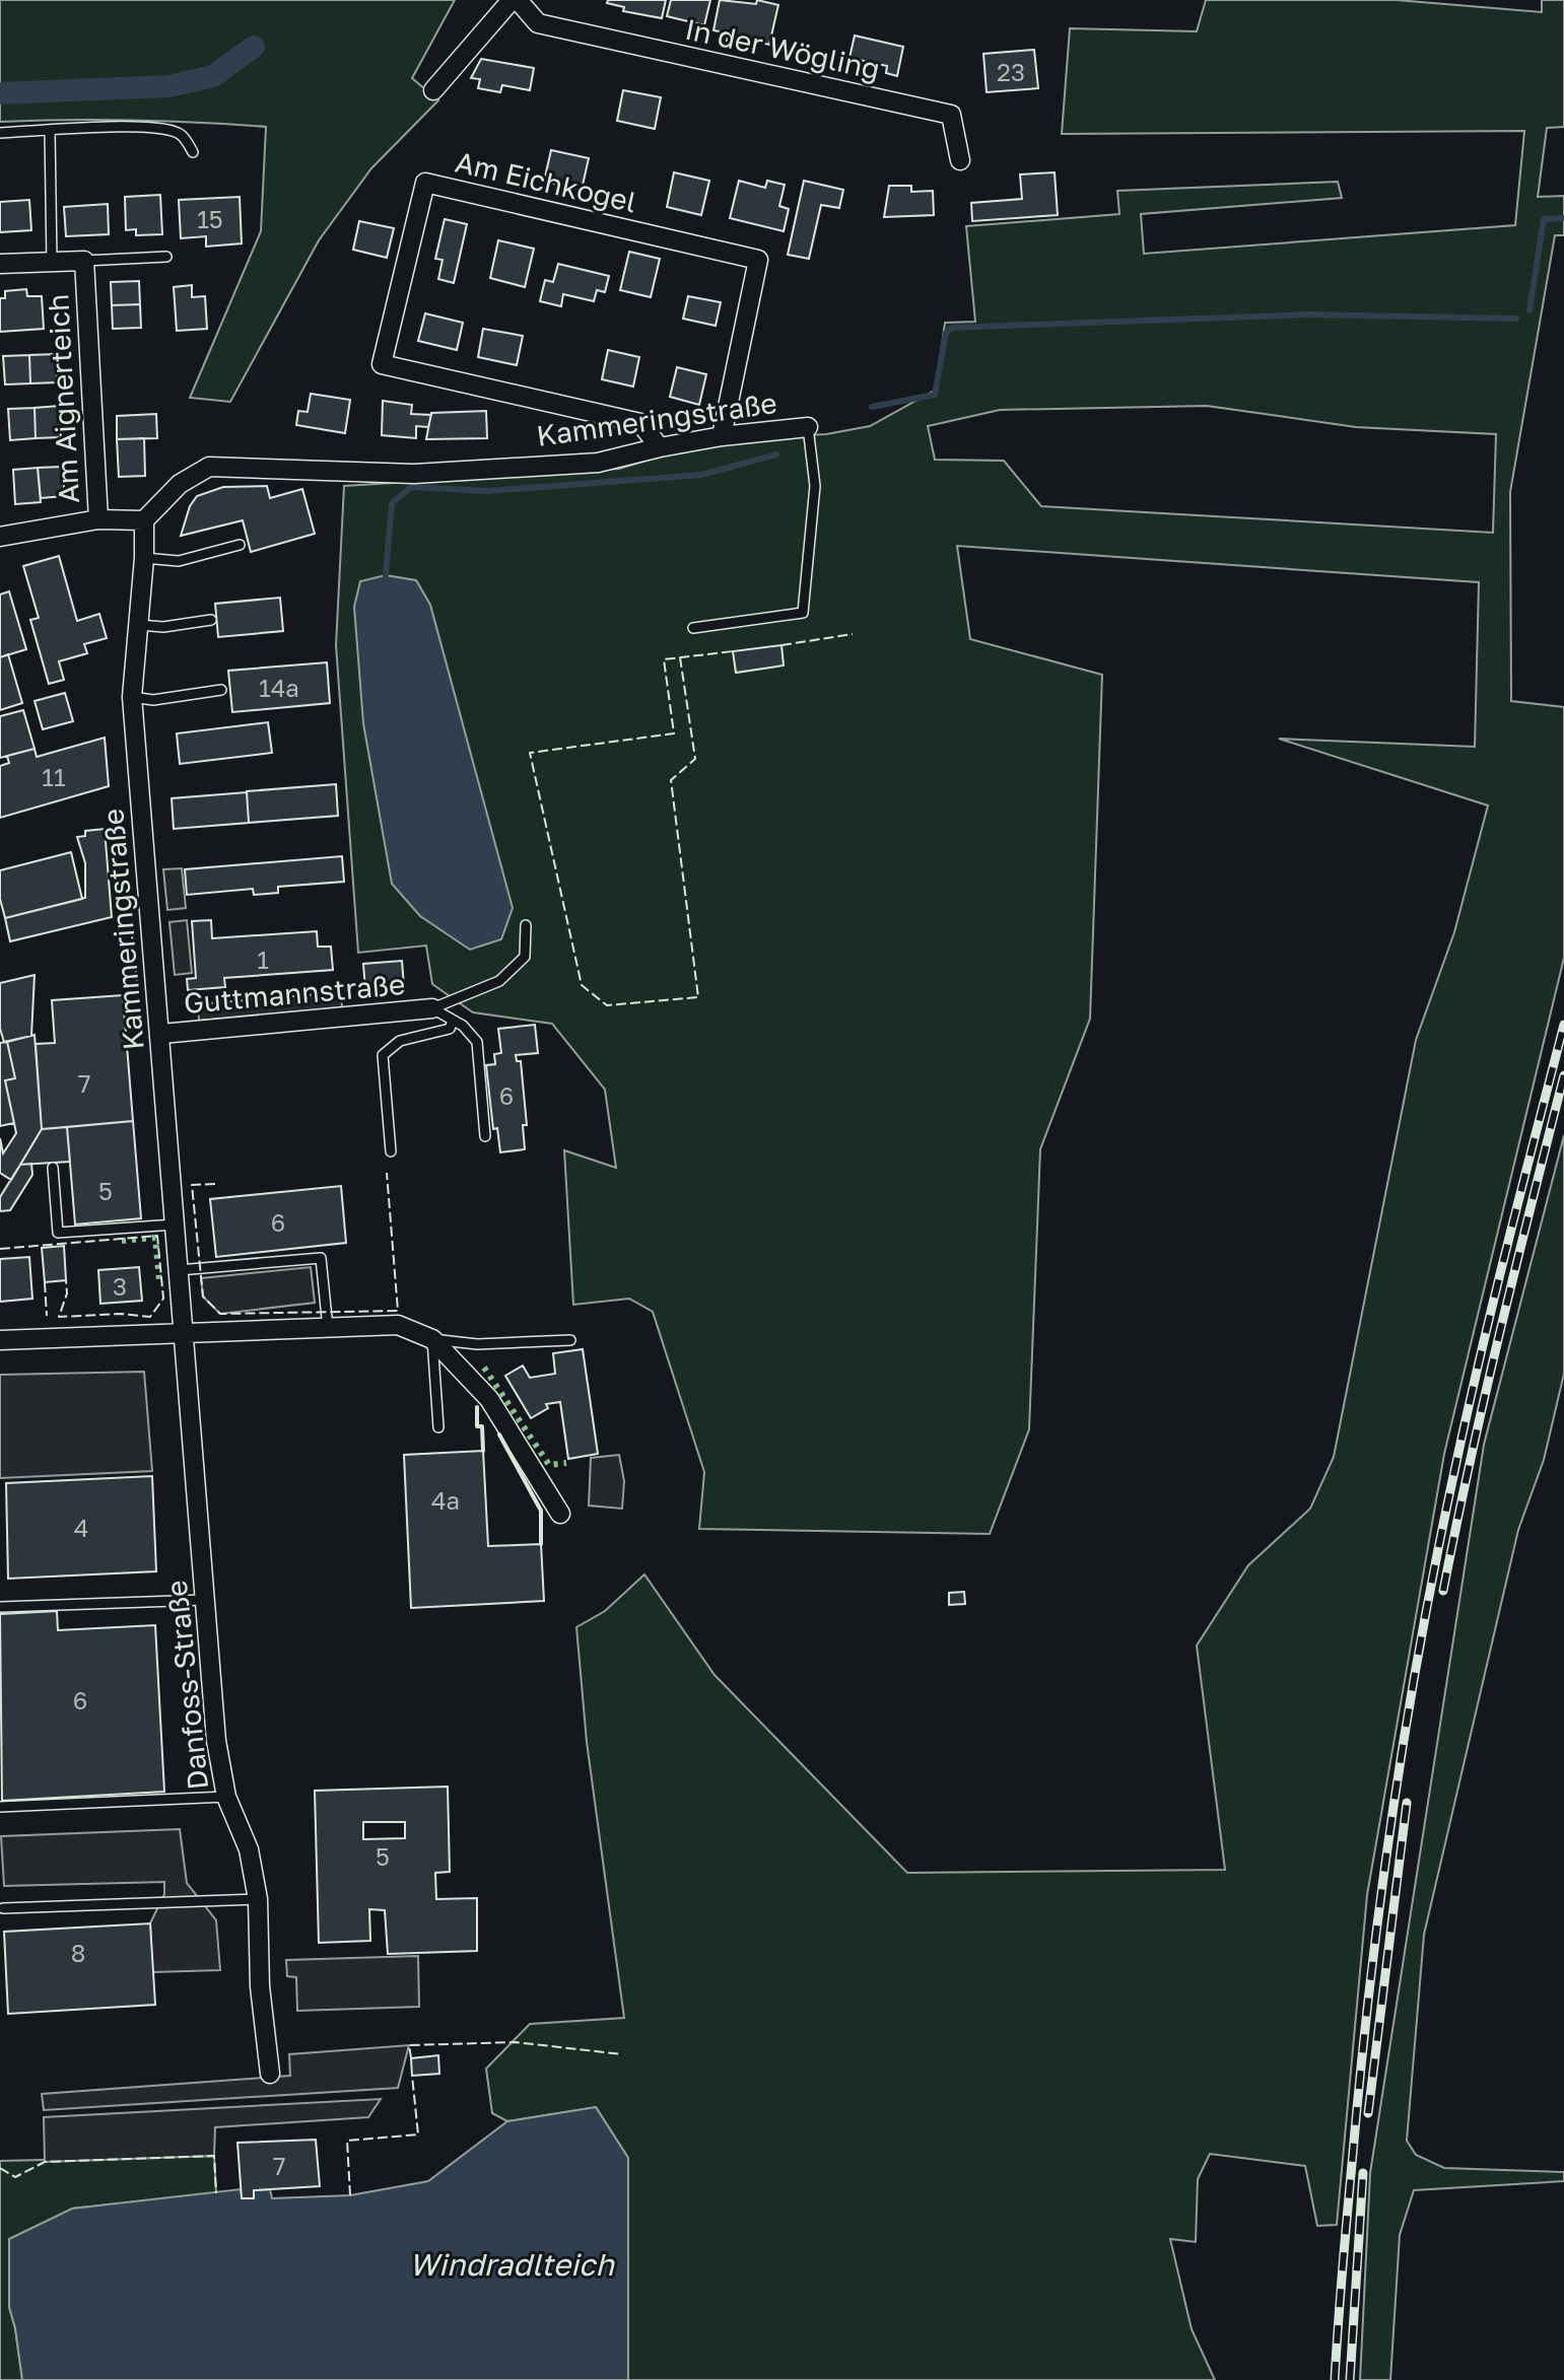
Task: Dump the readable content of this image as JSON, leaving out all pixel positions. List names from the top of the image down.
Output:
{
  "streets": {
    "street": [
      "In der Wögling",
      "Am Eichkogel",
      "Am Aignerteich",
      "Kammeringstraße",
      "Guttmannstraße",
      "Danfoss-Straße"
    ]
  },
  "crossings": [
    ["Am Eichkogel", "Kammeringstraße"],
    ["Kammeringstraße", "Guttmannstraße"],
    ["Kammeringstraße", "Danfoss-Straße"]
  ],
  "water": ["Windradlteich"],
  "house_numbers": [
    "23",
    "15",
    "14a",
    "11",
    "1",
    "7",
    "6",
    "5",
    "6",
    "3",
    "4a",
    "4",
    "6",
    "5",
    "8",
    "7"
  ]
}
